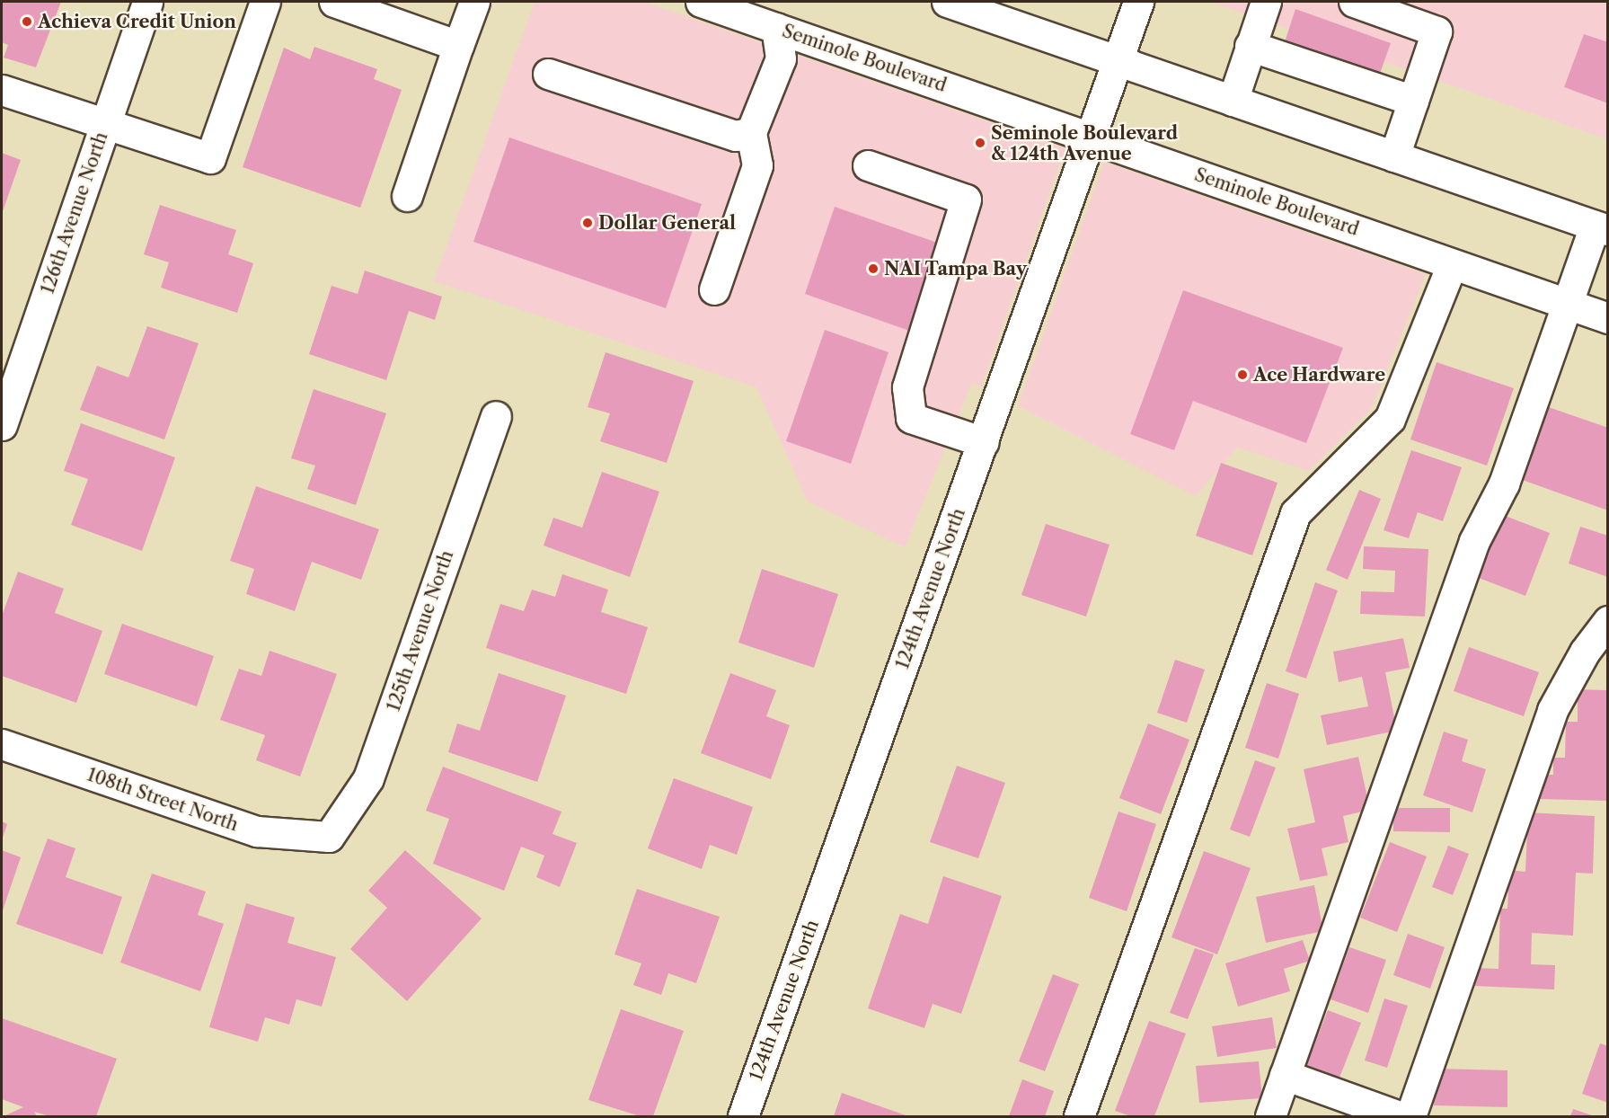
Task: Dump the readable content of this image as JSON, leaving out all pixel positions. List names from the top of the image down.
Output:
{
  "streets": {
    "street": [
      "Seminole Boulevard",
      "126th Avenue North",
      "124th Avenue North",
      "125th Avenue North",
      "108th Street North"
    ]
  },
  "crossings": [
    ["Seminole Boulevard", "124th Avenue North"],
    ["125th Avenue North", "108th Street North"]
  ],
  "places": [
    "Achieva Credit Union",
    "Seminole Boulevard & 124th Avenue",
    "Dollar General",
    "NAI Tampa Bay",
    "Ace Hardware"
  ]
}
